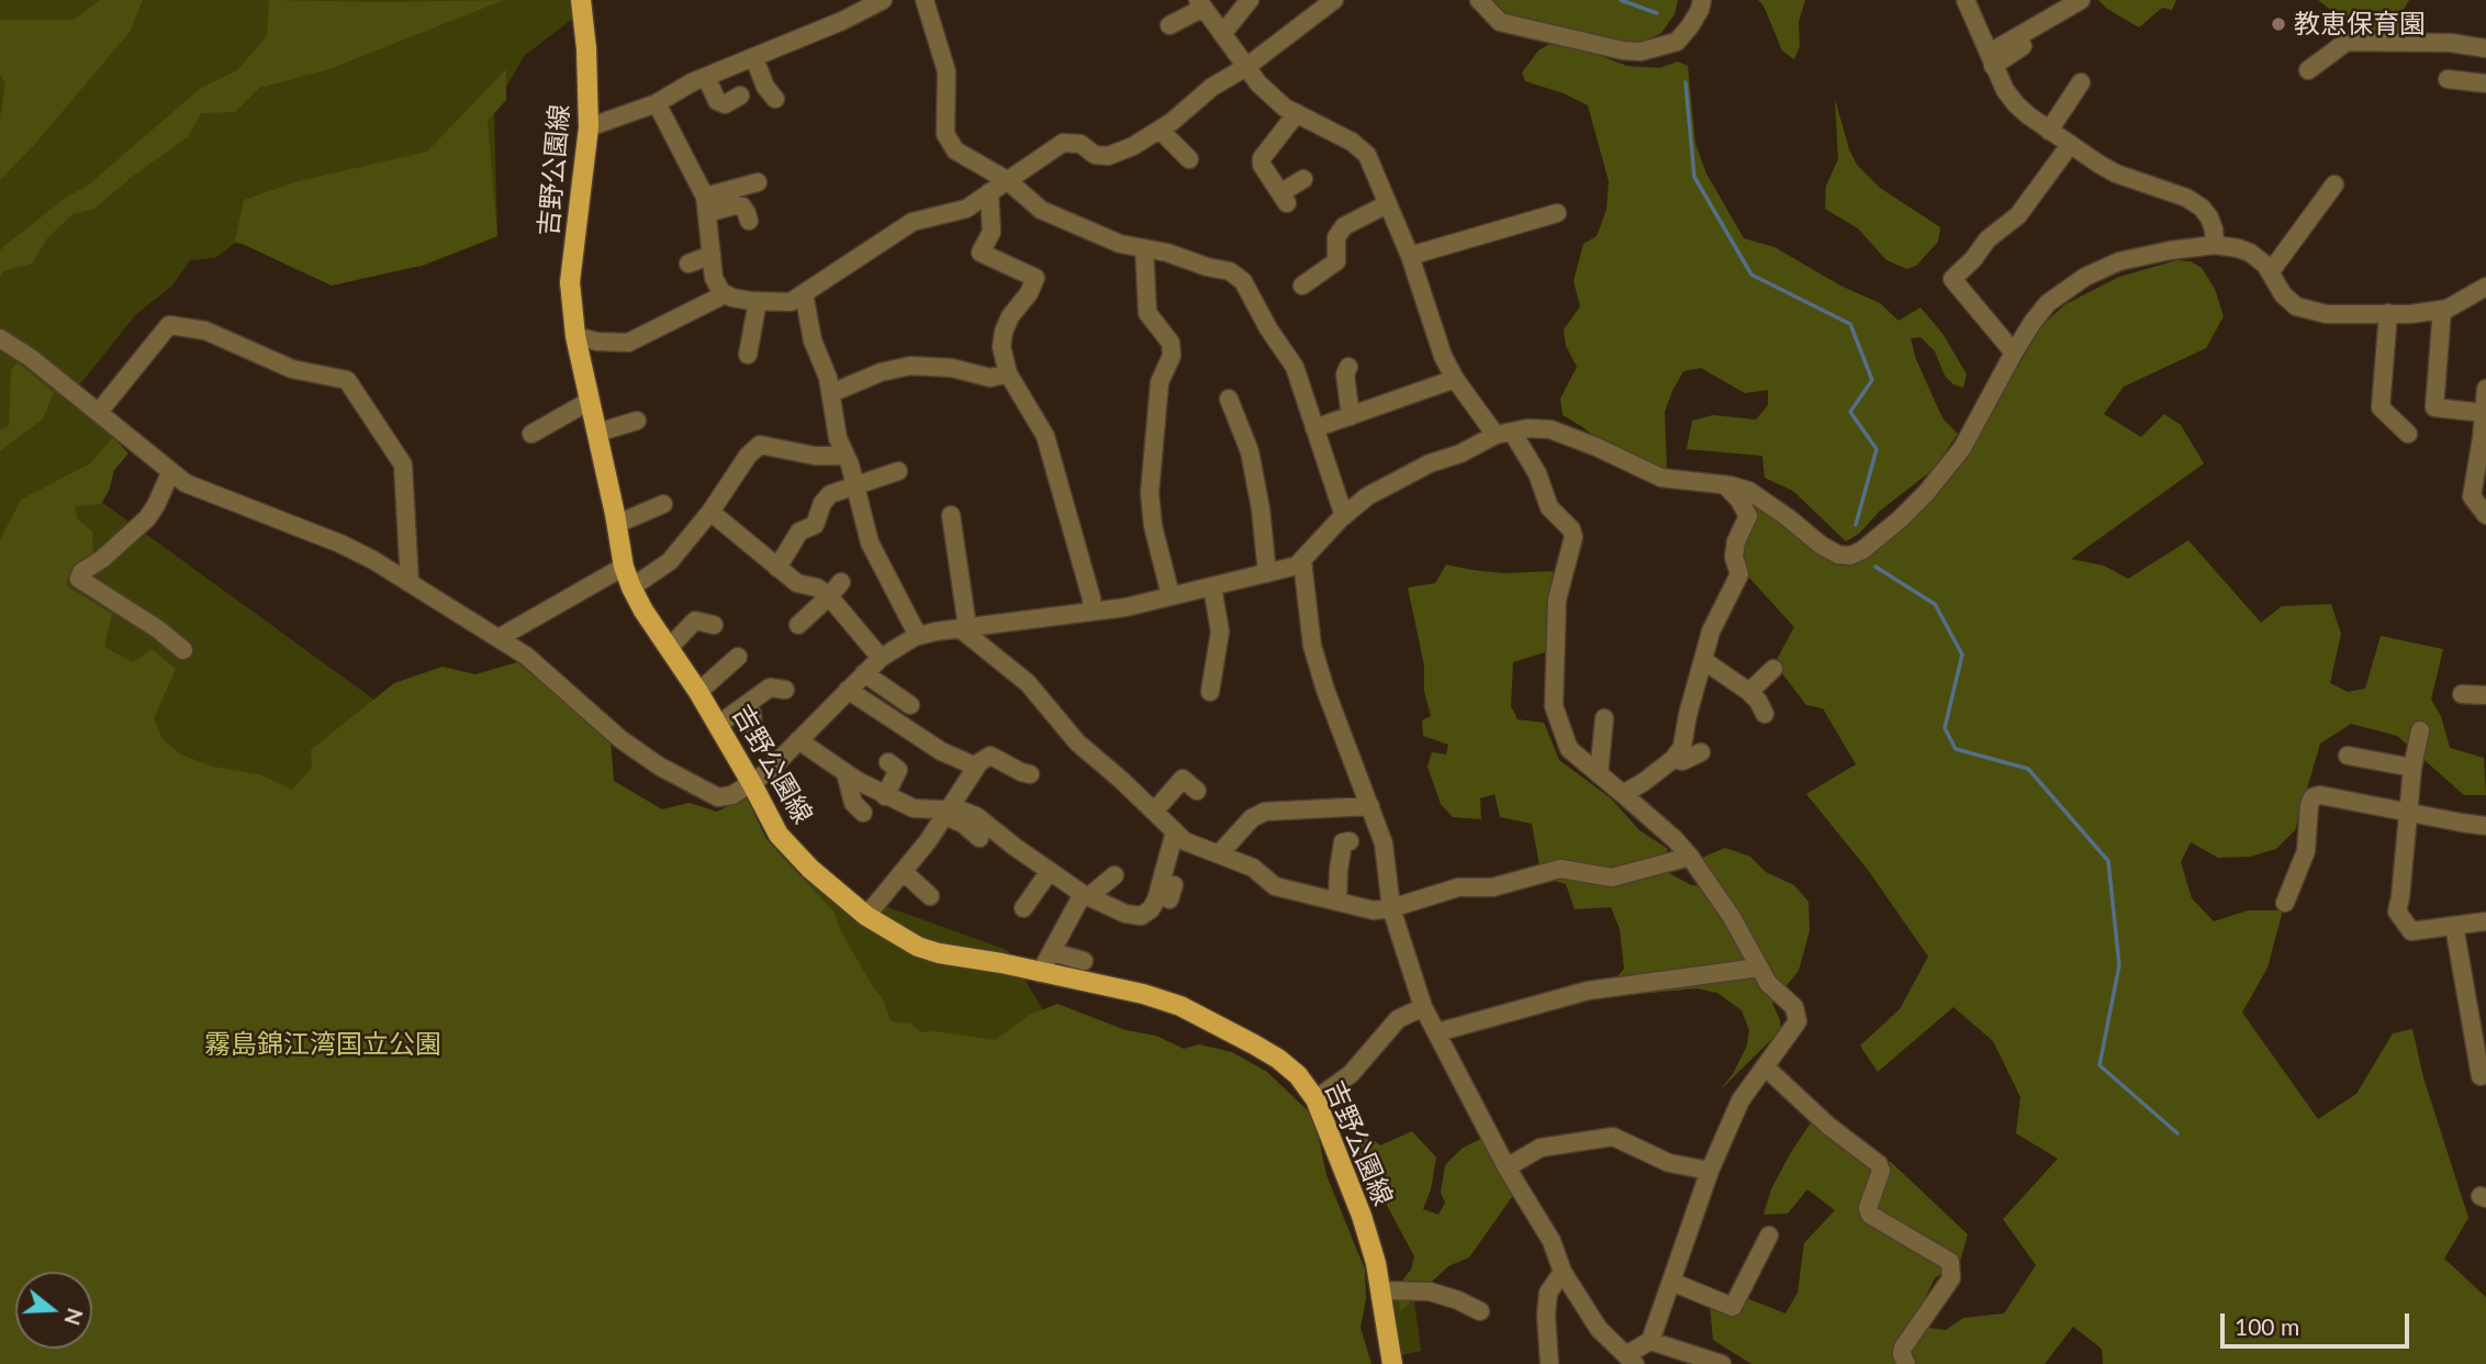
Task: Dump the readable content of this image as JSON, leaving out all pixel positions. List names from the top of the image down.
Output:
{
  "streets": {
    "main road": ["吉野公園線"]
  },
  "parks": ["霧島錦江湾国立公園"],
  "places": ["教恵保育園"],
  "scale_bar": "100 m",
  "north": "right"
}
